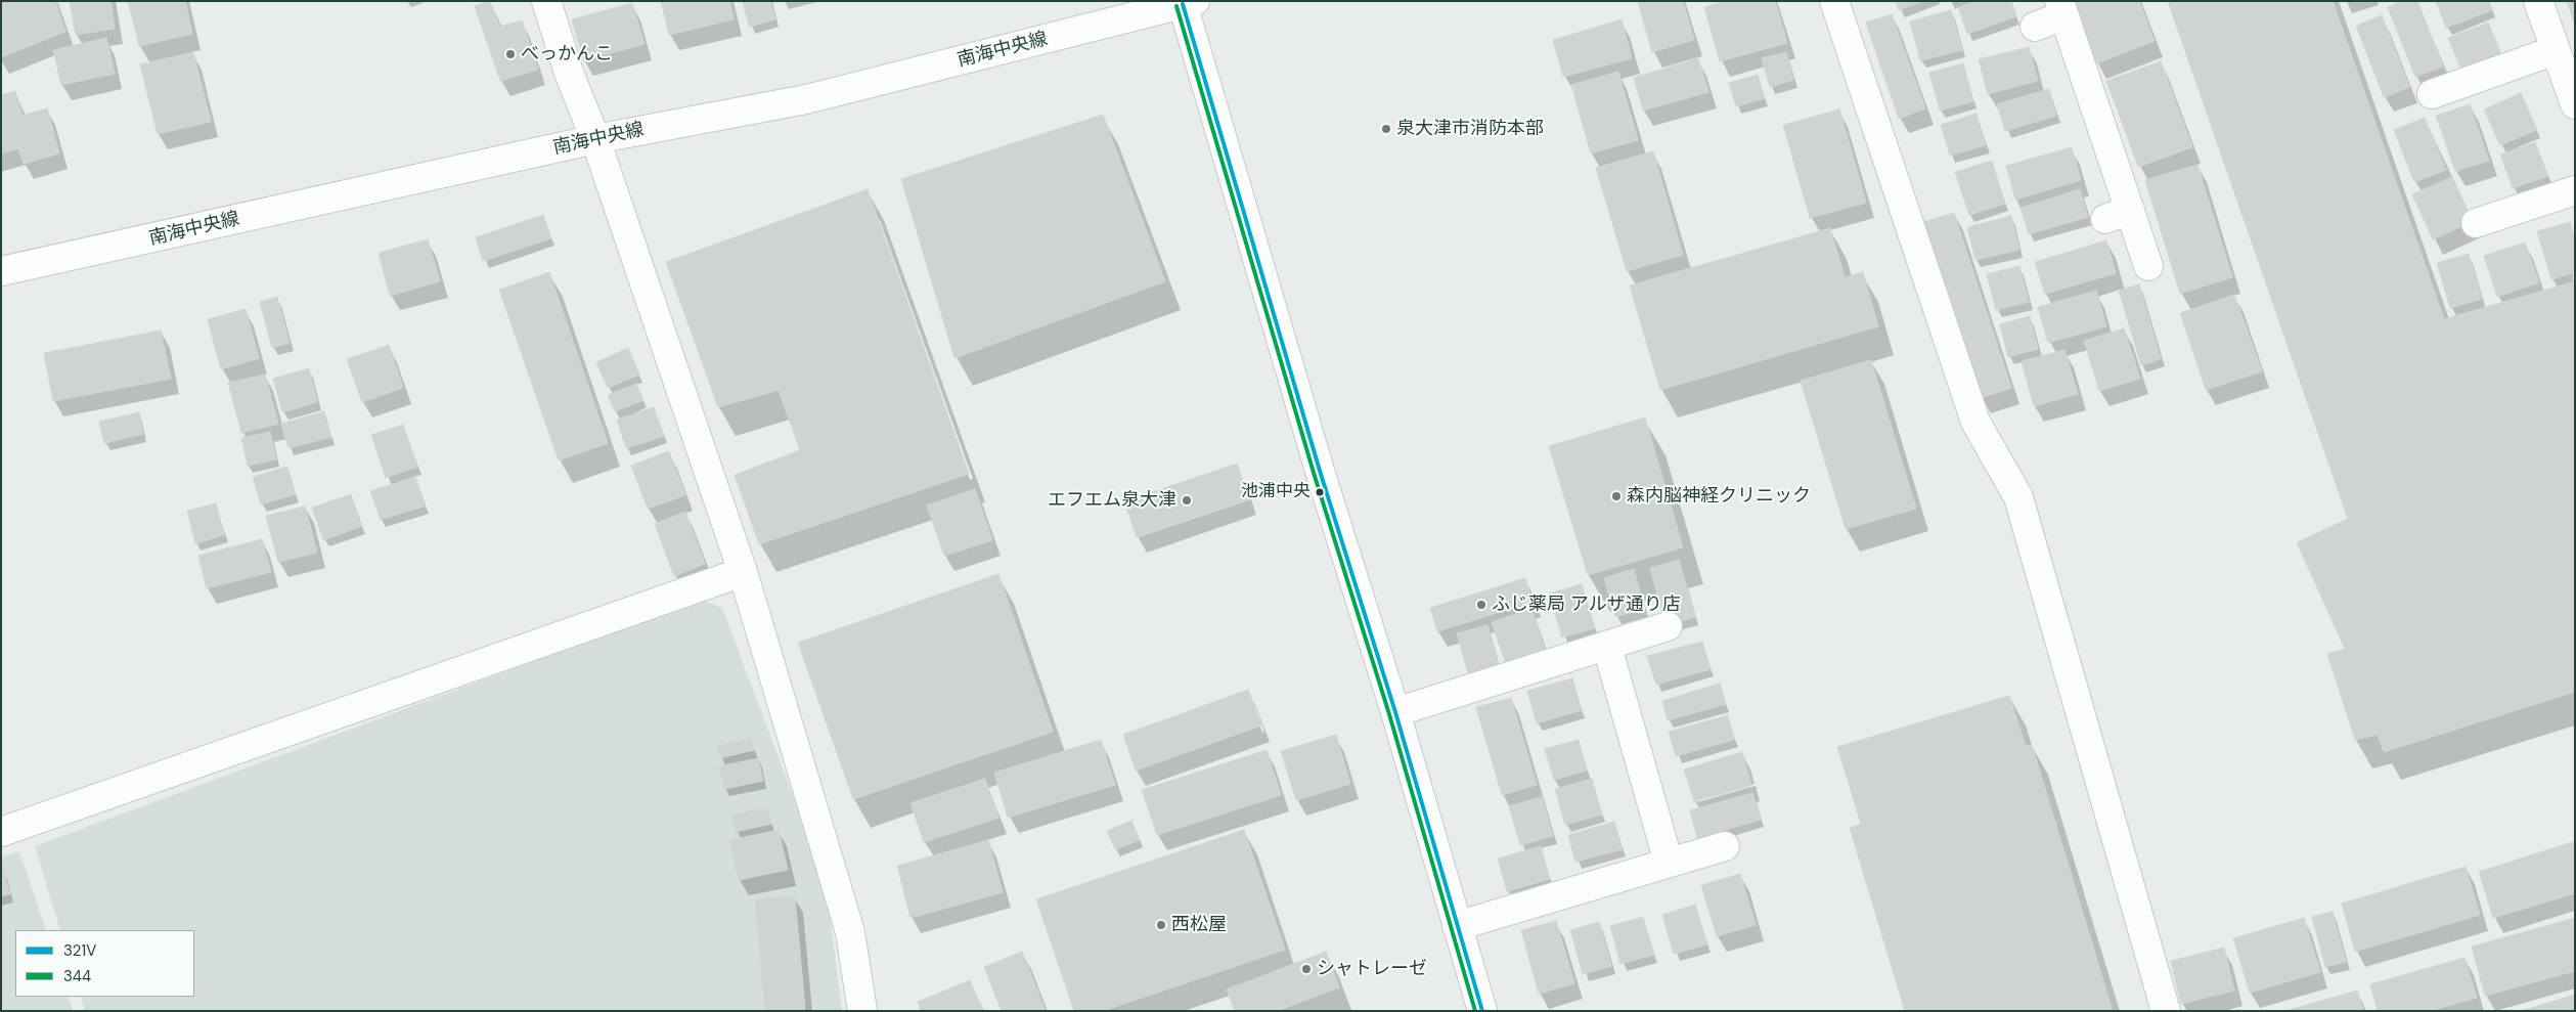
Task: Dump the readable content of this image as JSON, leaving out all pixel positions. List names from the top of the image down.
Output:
{
  "streets": {
    "street": ["南海中央線"]
  },
  "places": [
    "べっかんこ",
    "泉大津市消防本部",
    "池浦中央",
    "森内脳神経クリニック",
    "エフエム泉大津",
    "ふじ薬局 アルザ通り店",
    "西松屋",
    "シャトレーゼ"
  ],
  "lines": ["transit line 321V", "transit line 344"],
  "legend": ["321V", "344"]
}
